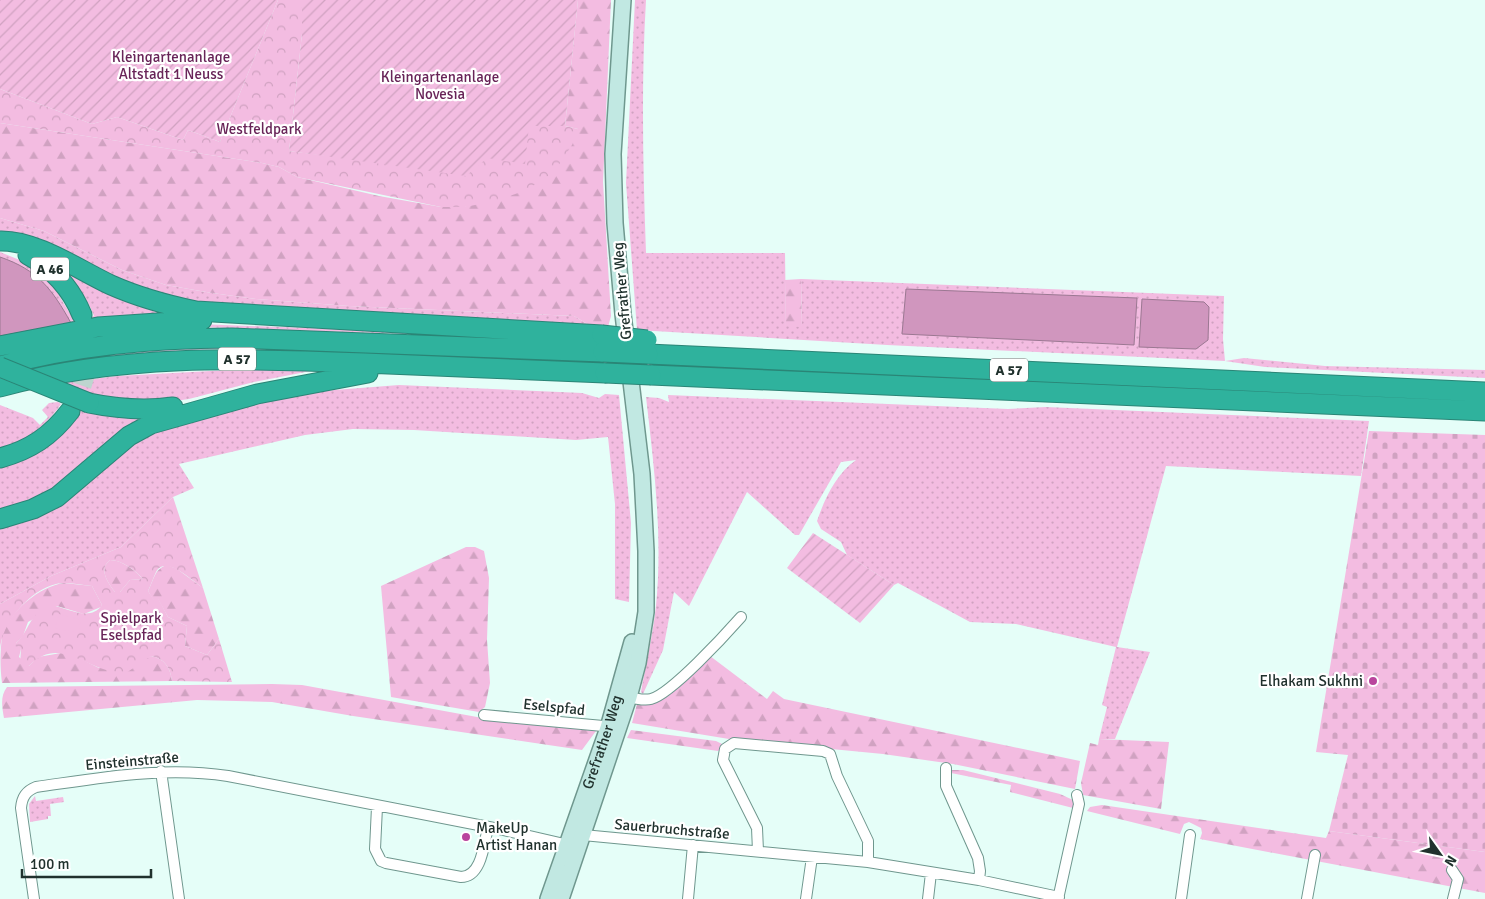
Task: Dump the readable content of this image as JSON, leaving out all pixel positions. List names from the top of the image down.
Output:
{
  "streets": {
    "highway": ["A 46", "A 57"],
    "main road": ["Grefrather Weg"],
    "street": ["Eselspfad", "Einsteinstraße", "Sauerbruchstraße"]
  },
  "crossings": [
    ["Grefrather Weg", "Eselspfad"],
    ["Grefrather Weg", "Einsteinstraße"],
    ["Grefrather Weg", "Sauerbruchstraße"],
    ["Einsteinstraße", "Sauerbruchstraße"]
  ],
  "parks": [
    "Kleingartenanlage Altstadt 1 Neuss",
    "Kleingartenanlage Novesia",
    "Westfeldpark",
    "Spielpark Eselspfad"
  ],
  "places": ["Elhakam Sukhni", "MakeUp Artist Hanan"],
  "scale_bar": "100 m",
  "north": "bottom right"
}
